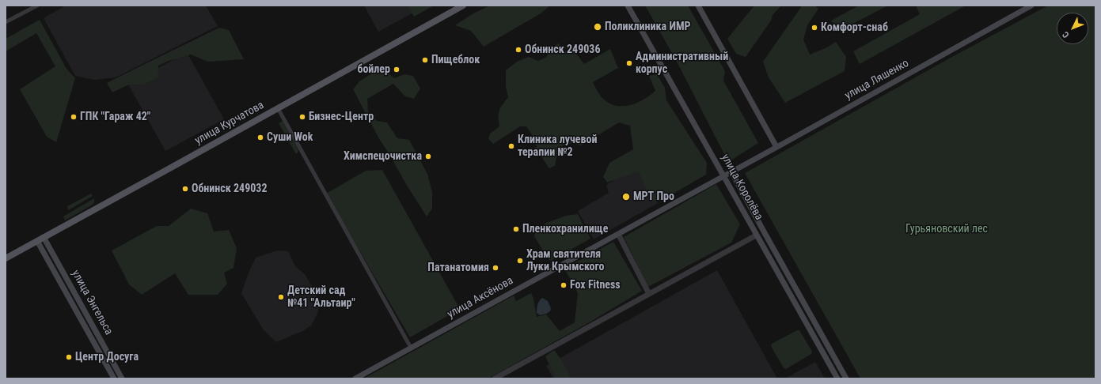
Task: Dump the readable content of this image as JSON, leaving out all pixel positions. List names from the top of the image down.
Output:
{
  "streets": {
    "main road": [
      "улица Ляшенко",
      "улица Курчатова",
      "улица Королёва",
      "улица Аксёнова",
      "улица Энгельса"
    ]
  },
  "crossings": [
    ["улица Ляшенко", "улица Королёва"],
    ["улица Ляшенко", "улица Аксёнова"],
    ["улица Курчатова", "улица Энгельса"],
    ["улица Королёва", "улица Аксёнова"]
  ],
  "parks": ["Гурьяновский лес"],
  "places": [
    "Поликлиника ИМР",
    "Комфорт-снаб",
    "Обнинск 249036",
    "Пищеблок",
    "Административный корпус",
    "бойлер",
    "ГПК \"Гараж 42\"",
    "Бизнес-Центр",
    "Суши Wok",
    "Клиника лучевой терапии №2",
    "Химспецочистка",
    "Обнинск 249032",
    "МРТ Про",
    "Пленкохранилище",
    "Храм святителя Луки Крымского",
    "Патанатомия",
    "Fox Fitness",
    "Детский сад №41 \"Альтаир\"",
    "Центр Досуга"
  ],
  "north": "bottom left"
}
